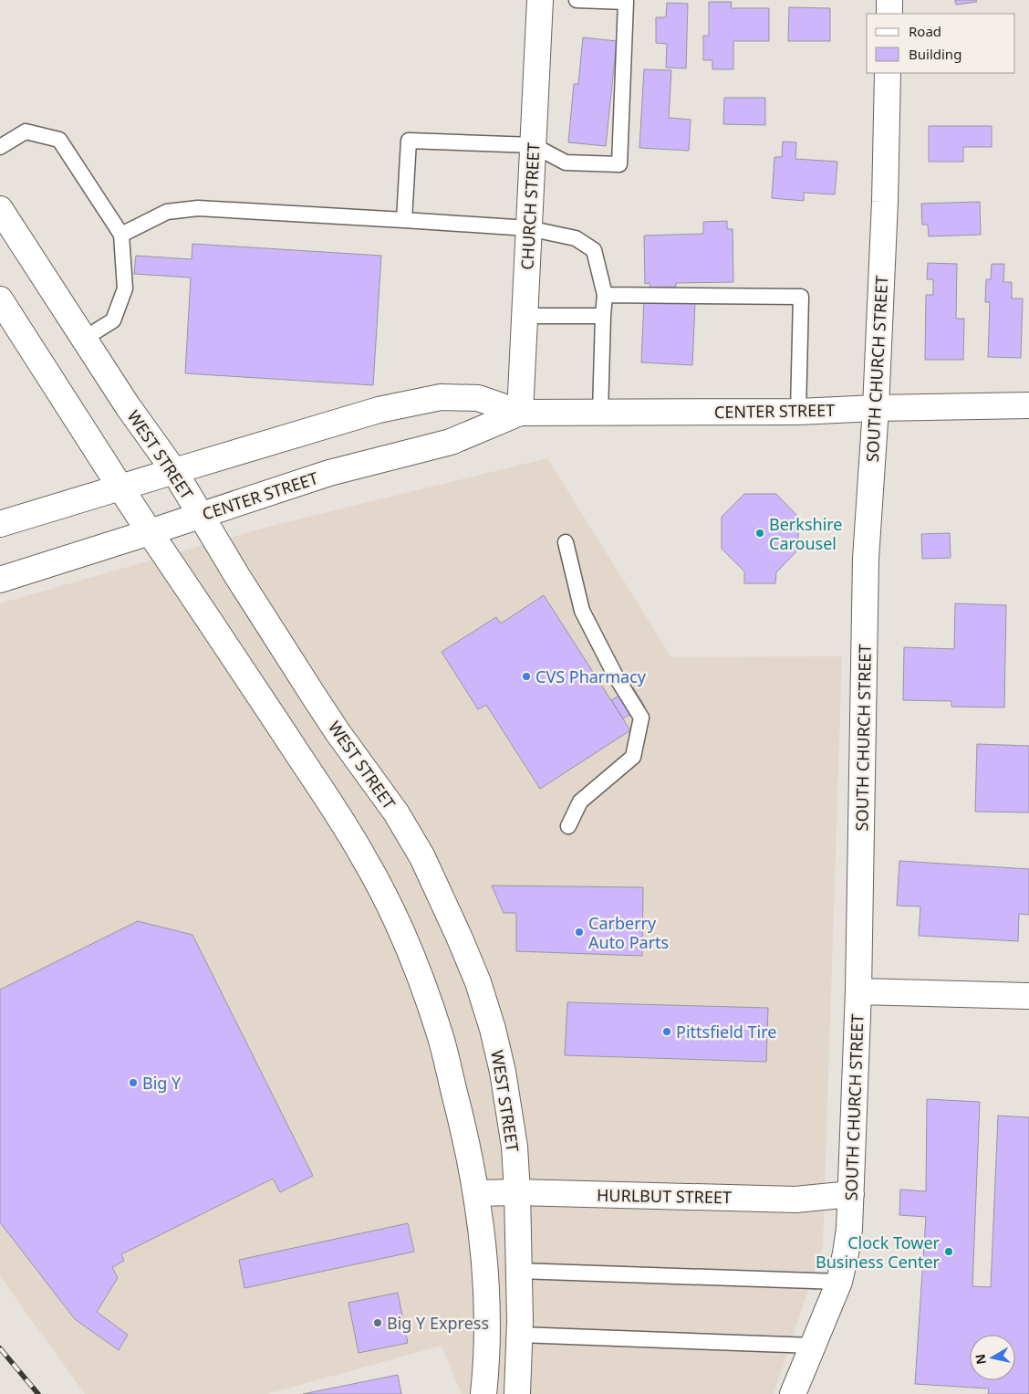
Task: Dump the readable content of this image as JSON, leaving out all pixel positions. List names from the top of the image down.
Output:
{
  "streets": {
    "main road": [
      "CHURCH STREET",
      "SOUTH CHURCH STREET",
      "CENTER STREET",
      "WEST STREET",
      "HURLBUT STREET"
    ]
  },
  "crossings": [
    ["CHURCH STREET", "CENTER STREET"],
    ["SOUTH CHURCH STREET", "CENTER STREET"],
    ["SOUTH CHURCH STREET", "HURLBUT STREET"],
    ["CENTER STREET", "WEST STREET"],
    ["WEST STREET", "HURLBUT STREET"]
  ],
  "places": [
    "Berkshire Carousel",
    "CVS Pharmacy",
    "Carberry Auto Parts",
    "Pittsfield Tire",
    "Big Y",
    "Clock Tower Business Center",
    "Big Y Express"
  ],
  "legend": ["Road", "Building"],
  "north": "left"
}
